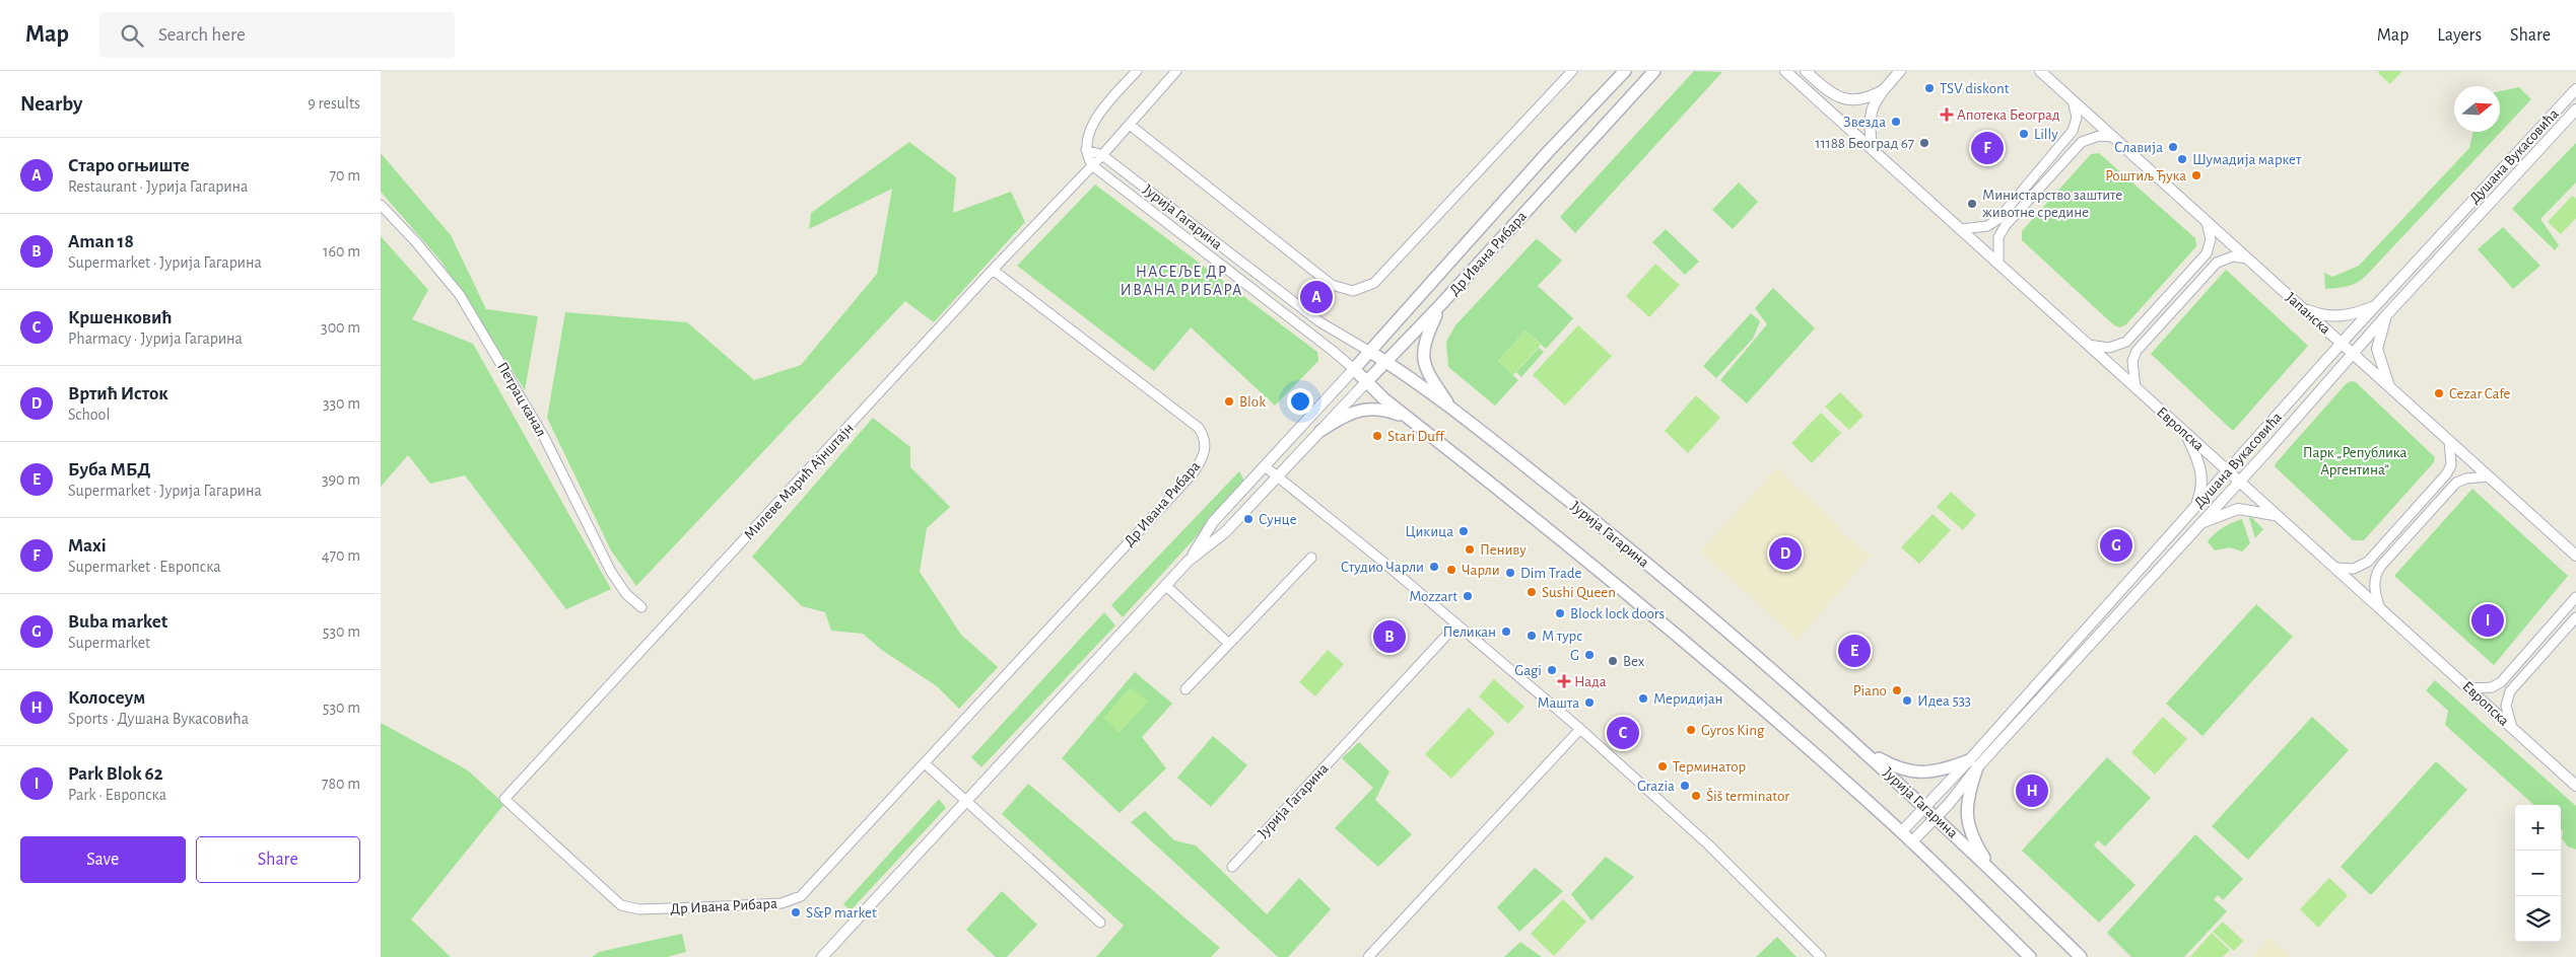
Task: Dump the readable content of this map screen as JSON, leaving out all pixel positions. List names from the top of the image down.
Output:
{
  "streets": {
    "main road": ["Јурија Гагарина", "Др Ивана Рибара"],
    "street": [
      "Душана Вукасовића",
      "Јапанска",
      "Петрац канал",
      "Европска",
      "Милеве Марић Ајнштајн"
    ]
  },
  "crossings": [
    ["Душана Вукасовића", "Јурија Гагарина"],
    ["Душана Вукасовића", "Јапанска"],
    ["Душана Вукасовића", "Европска"],
    ["Јурија Гагарина", "Др Ивана Рибара"],
    ["Јурија Гагарина", "Милеве Марић Ајнштајн"],
    ["Др Ивана Рибара", "Милеве Марић Ајнштајн"]
  ],
  "districts": ["НАСЕЉЕ ДР ИВАНА РИБАРА"],
  "parks": ["Парк „Република Аргентина”"],
  "places": {
    "other": [
      "TSV diskont",
      "Звезда",
      "Lilly",
      "11188 Београд 67",
      "Славија",
      "Шумадија маркет",
      "Роштиљ Ђука",
      "Министарство заштите животне средине",
      "Cezar Cafe",
      "Blok",
      "Stari Duff",
      "Сунце",
      "Цикица",
      "Пениву",
      "Студио Чарли",
      "Чарли",
      "Dim Trade",
      "Sushi Queen",
      "Mozzart",
      "Block lock doors",
      "Пеликан",
      "М турс",
      "G",
      "Bex",
      "Gagi",
      "Piano",
      "Меридијан",
      "Идеа 533",
      "Машта",
      "Gyros King",
      "Терминатор",
      "Grazia",
      "Šiš terminator",
      "S&P market"
    ],
    "health": ["Апотека Београд", "Нада"]
  },
  "north": "right",
  "page": {
    "header": "Map",
    "search": "Search here",
    "nav": ["Map", "Layers", "Share"],
    "heading": ["Nearby", "9 results"],
    "pins": [
      "F",
      "A",
      "G",
      "D",
      "I",
      "B",
      "E",
      "C",
      "H"
    ],
    "list": [
      {
        "mark": "A",
        "name": "Старо огњиште",
        "note": "Restaurant · Јурија Гагарина",
        "value": "70 m"
      },
      {
        "mark": "B",
        "name": "Aman 18",
        "note": "Supermarket · Јурија Гагарина",
        "value": "160 m"
      },
      {
        "mark": "C",
        "name": "Кршенковић",
        "note": "Pharmacy · Јурија Гагарина",
        "value": "300 m"
      },
      {
        "mark": "D",
        "name": "Вртић Исток",
        "note": "School",
        "value": "330 m"
      },
      {
        "mark": "E",
        "name": "Буба МБД",
        "note": "Supermarket · Јурија Гагарина",
        "value": "390 m"
      },
      {
        "mark": "F",
        "name": "Maxi",
        "note": "Supermarket · Европска",
        "value": "470 m"
      },
      {
        "mark": "G",
        "name": "Buba market",
        "note": "Supermarket",
        "value": "530 m"
      },
      {
        "mark": "H",
        "name": "Колосеум",
        "note": "Sports · Душана Вукасовића",
        "value": "530 m"
      },
      {
        "mark": "I",
        "name": "Park Blok 62",
        "note": "Park · Европска",
        "value": "780 m"
      }
    ],
    "map_buttons": ["+", "−"],
    "buttons": ["Save", "Share"]
  }
}
